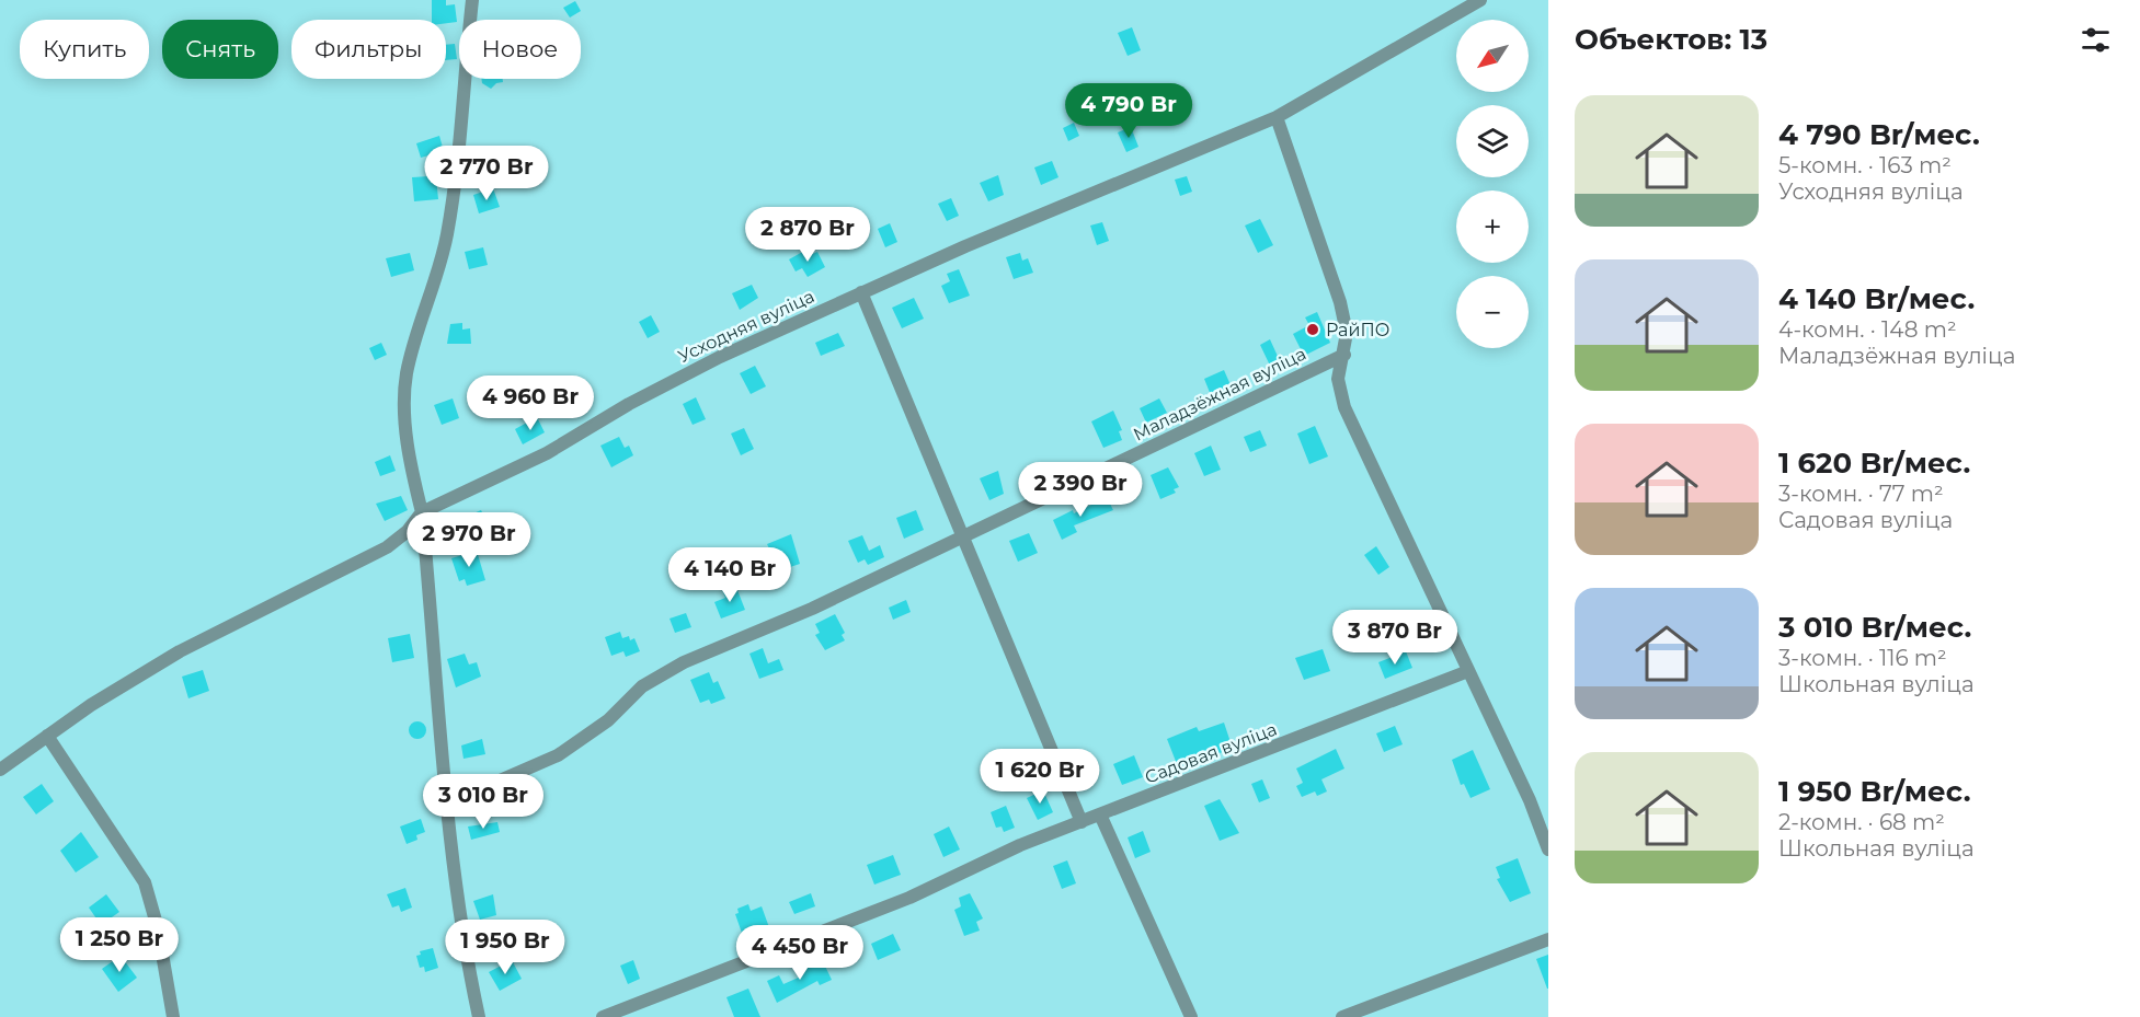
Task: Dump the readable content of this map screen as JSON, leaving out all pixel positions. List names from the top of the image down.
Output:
{
  "streets": {
    "street": ["Усходняя вуліца", "Маладзёжная вуліца", "Садовая вуліца"]
  },
  "places": ["РайПО"],
  "north": "bottom left",
  "page": {
    "heading": "Объектов: 13",
    "map_buttons": ["+", "−"],
    "chip": [
      "Купить",
      "Снять",
      "Фильтры",
      "Новое"
    ],
    "list": [
      {
        "name": "4 790 Br/мес.",
        "note": "5-комн. · 163 m² · Усходняя вуліца"
      },
      {
        "name": "4 140 Br/мес.",
        "note": "4-комн. · 148 m² · Маладзёжная вуліца"
      },
      {
        "name": "1 620 Br/мес.",
        "note": "3-комн. · 77 m² · Садовая вуліца"
      },
      {
        "name": "3 010 Br/мес.",
        "note": "3-комн. · 116 m² · Школьная вуліца"
      },
      {
        "name": "1 950 Br/мес.",
        "note": "2-комн. · 68 m² · Школьная вуліца"
      }
    ],
    "price": [
      "4 790 Br",
      "2 770 Br",
      "2 870 Br",
      "4 960 Br",
      "2 390 Br",
      "2 970 Br",
      "4 140 Br",
      "3 870 Br",
      "1 620 Br",
      "3 010 Br",
      "1 250 Br",
      "1 950 Br",
      "4 450 Br"
    ]
  }
}
